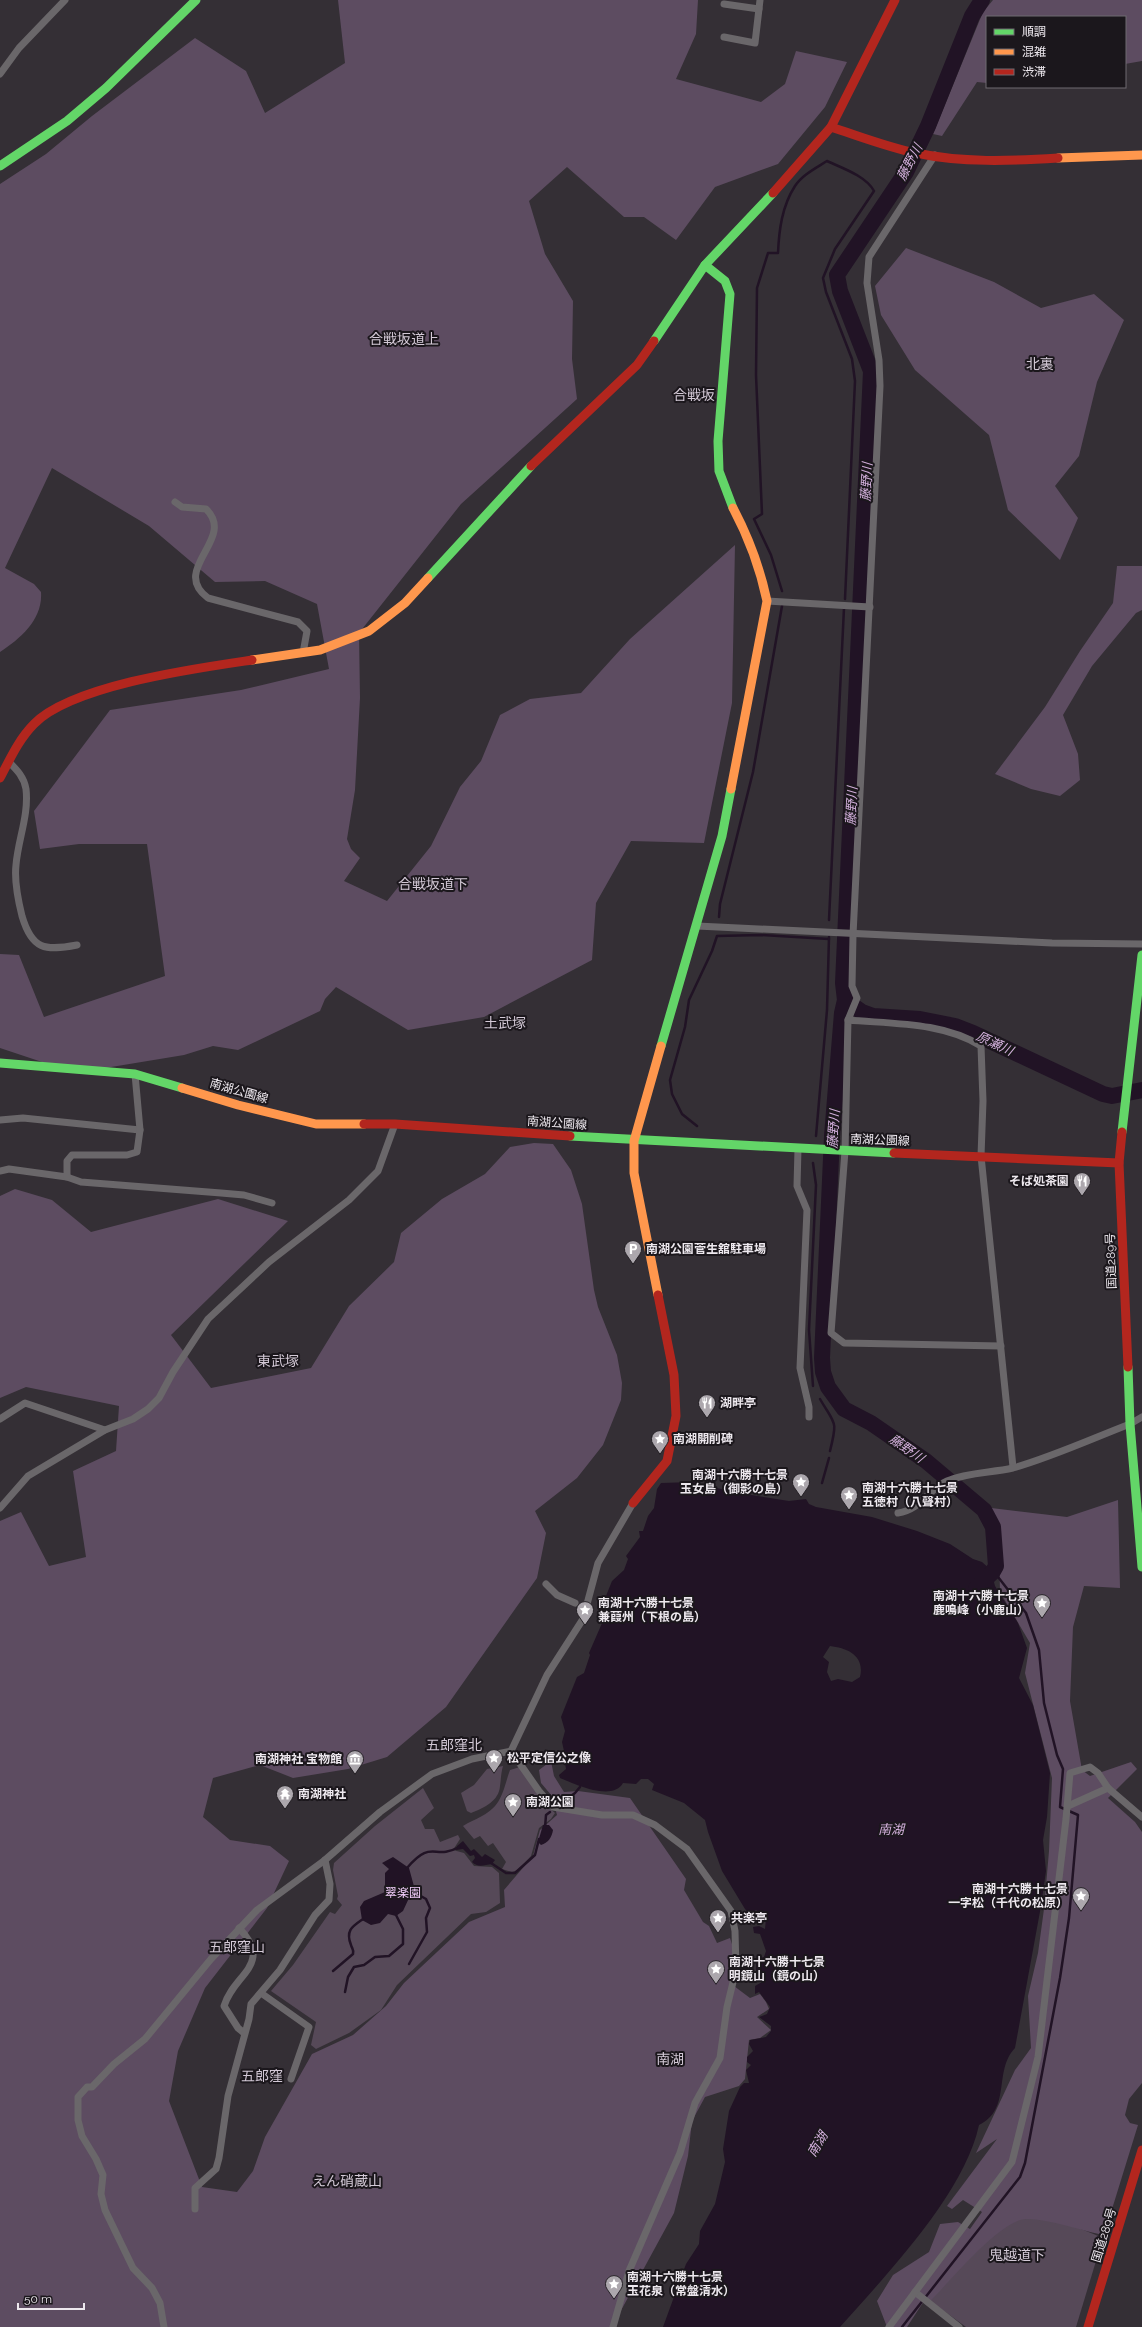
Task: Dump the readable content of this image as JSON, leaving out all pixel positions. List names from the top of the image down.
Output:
{
  "streets": {
    "main road": ["南湖公園線", "国道289号"]
  },
  "crossings": [
    ["南湖公園線", "国道289号"]
  ],
  "districts": [
    "合戦坂道上",
    "北裏",
    "合戦坂",
    "合戦坂道下",
    "土武塚",
    "東武塚",
    "五郎窪北",
    "五郎窪山",
    "南湖",
    "五郎窪",
    "えん硝蔵山",
    "鬼越道下"
  ],
  "water": ["藤野川", "原瀬川", "南湖"],
  "parks": ["翠楽園"],
  "places": {
    "restaurant": ["そば処茶園", "湖畔亭"],
    "parking": ["南湖公園菅生舘駐車場"],
    "place": [
      "南湖開削碑",
      "南湖十六勝十七景 玉女島（御影の島）",
      "南湖十六勝十七景 五徳村（八聲村）",
      "南湖十六勝十七景 鹿鳴峰（小鹿山）",
      "南湖十六勝十七景 兼葭州（下根の島）",
      "松平定信公之像",
      "南湖公園",
      "南湖十六勝十七景 一字松（千代の松原）",
      "共楽亭",
      "南湖十六勝十七景 明鏡山（鏡の山）",
      "南湖十六勝十七景 玉花泉（常盤清水）"
    ],
    "museum": ["南湖神社 宝物館"],
    "temple": ["南湖神社"]
  },
  "legend": ["順調", "混雑", "渋滞"],
  "scale_bar": "50 m"
}
